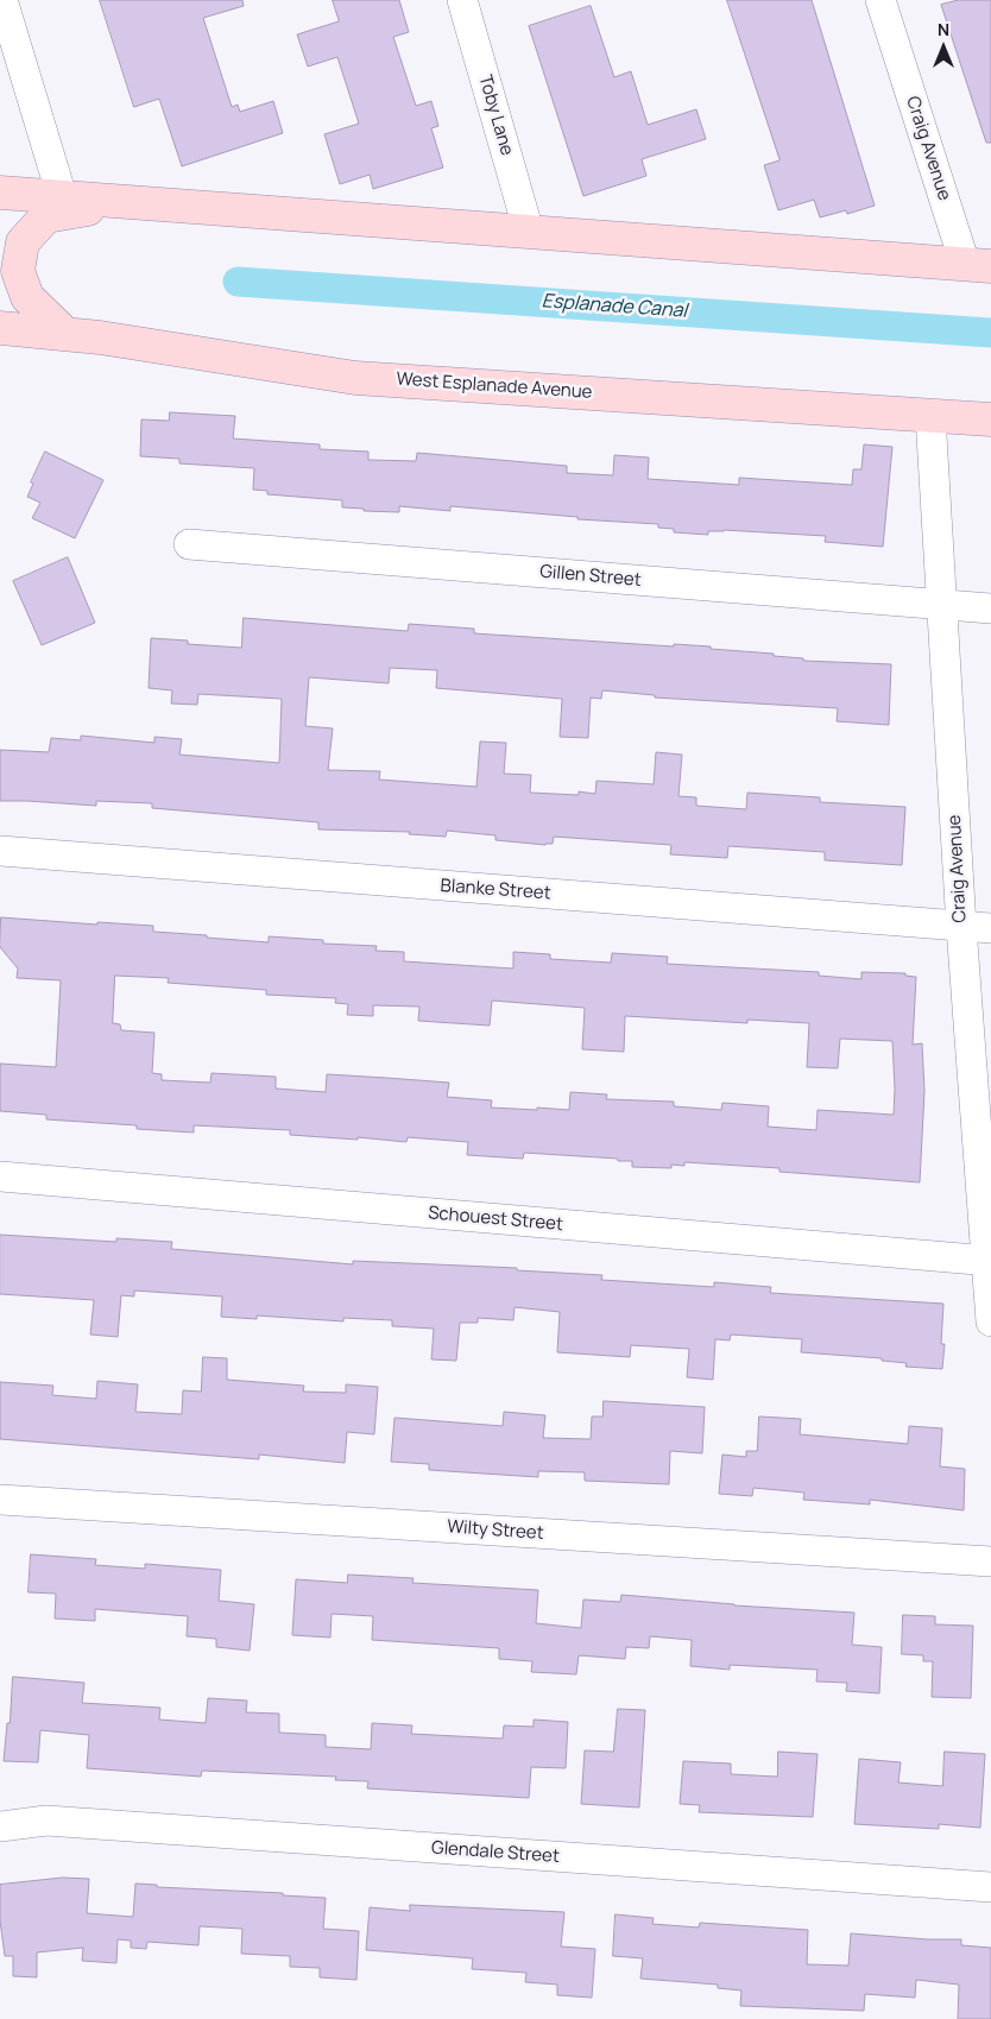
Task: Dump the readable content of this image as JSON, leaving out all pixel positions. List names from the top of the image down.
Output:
{
  "streets": {
    "main road": ["West Esplanade Avenue"],
    "street": [
      "Toby Lane",
      "Craig Avenue",
      "Gillen Street",
      "Blanke Street",
      "Schouest Street",
      "Wilty Street",
      "Glendale Street"
    ]
  },
  "crossings": [
    ["Craig Avenue", "West Esplanade Avenue"],
    ["Craig Avenue", "Gillen Street"],
    ["Craig Avenue", "Blanke Street"],
    ["Craig Avenue", "Schouest Street"]
  ],
  "water": ["Esplanade Canal"],
  "north": "top"
}
